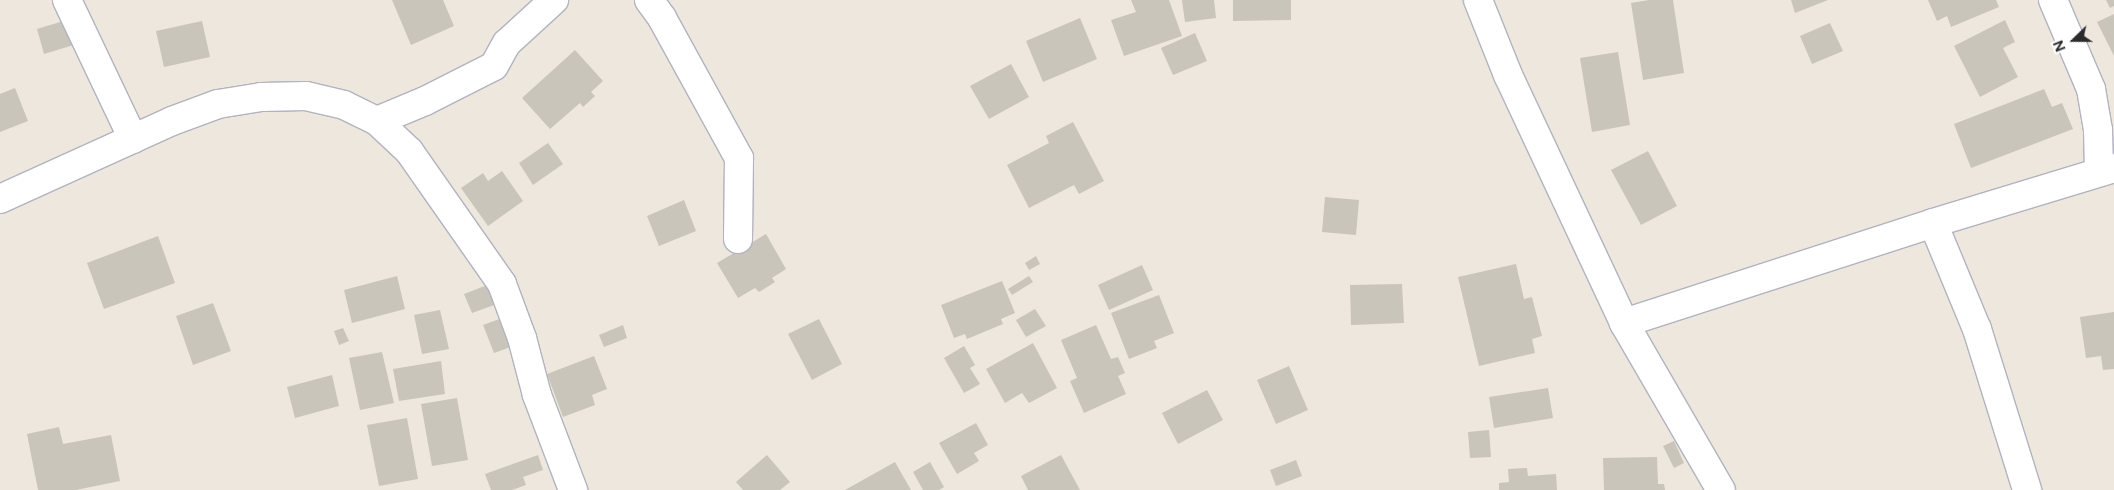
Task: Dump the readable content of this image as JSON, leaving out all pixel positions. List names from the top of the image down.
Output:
{
  "north": "left"
}
